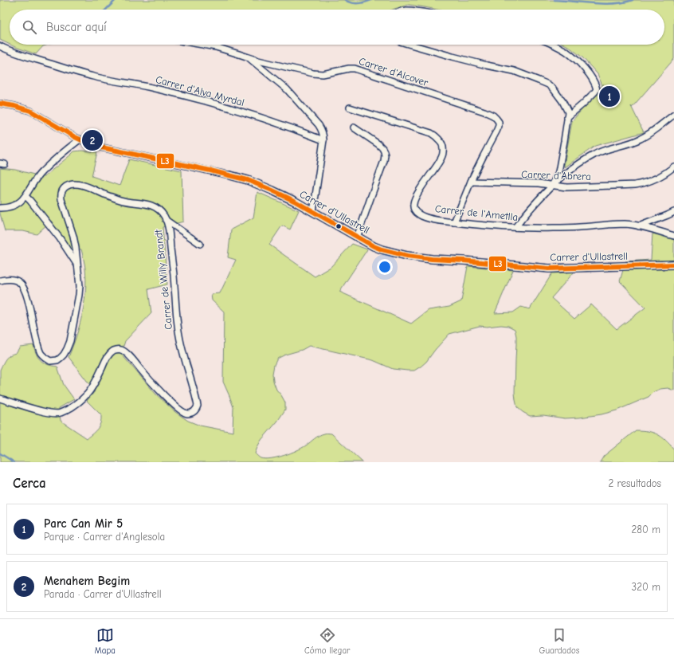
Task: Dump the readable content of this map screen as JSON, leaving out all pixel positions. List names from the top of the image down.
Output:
{
  "streets": {
    "street": [
      "Carrer d'Alcover",
      "Carrer d'Alva Myrdal",
      "Carrer d'Abrera",
      "Carrer d'Ullastrell",
      "Carrer de l'Ametlla",
      "Carrer de Willy Brandt"
    ]
  },
  "crossings": [
    ["Carrer d'Alcover", "Carrer d'Abrera"],
    ["Carrer d'Alcover", "Carrer de l'Ametlla"]
  ],
  "lines": ["transit line L3"],
  "page": {
    "search": "Buscar aquí",
    "pins": ["1", "2"],
    "heading": ["Cerca", "2 resultados"],
    "list": [
      {
        "mark": "1",
        "name": "Parc Can Mir 5",
        "note": "Parque · Carrer d'Anglesola",
        "value": "280 m"
      },
      {
        "mark": "2",
        "name": "Menahem Begim",
        "note": "Parada · Carrer d'Ullastrell",
        "value": "320 m"
      }
    ],
    "nav": ["Mapa", "Cómo llegar", "Guardados"]
  }
}
